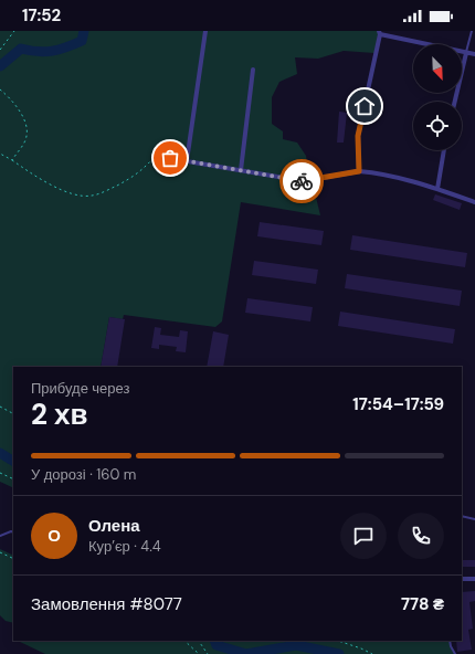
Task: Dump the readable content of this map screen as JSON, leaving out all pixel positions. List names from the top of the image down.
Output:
{
  "north": "bottom right",
  "page": {
    "status": "17:52",
    "heading": ["2 хв", "Прибуде через", "17:54–17:59"],
    "panel": [
      "Олена",
      "Кур’єр · 4.4",
      "Замовлення #8077",
      "778 ₴"
    ],
    "bar": "У дорозі · 160 m",
    "round": "О"
  }
}
